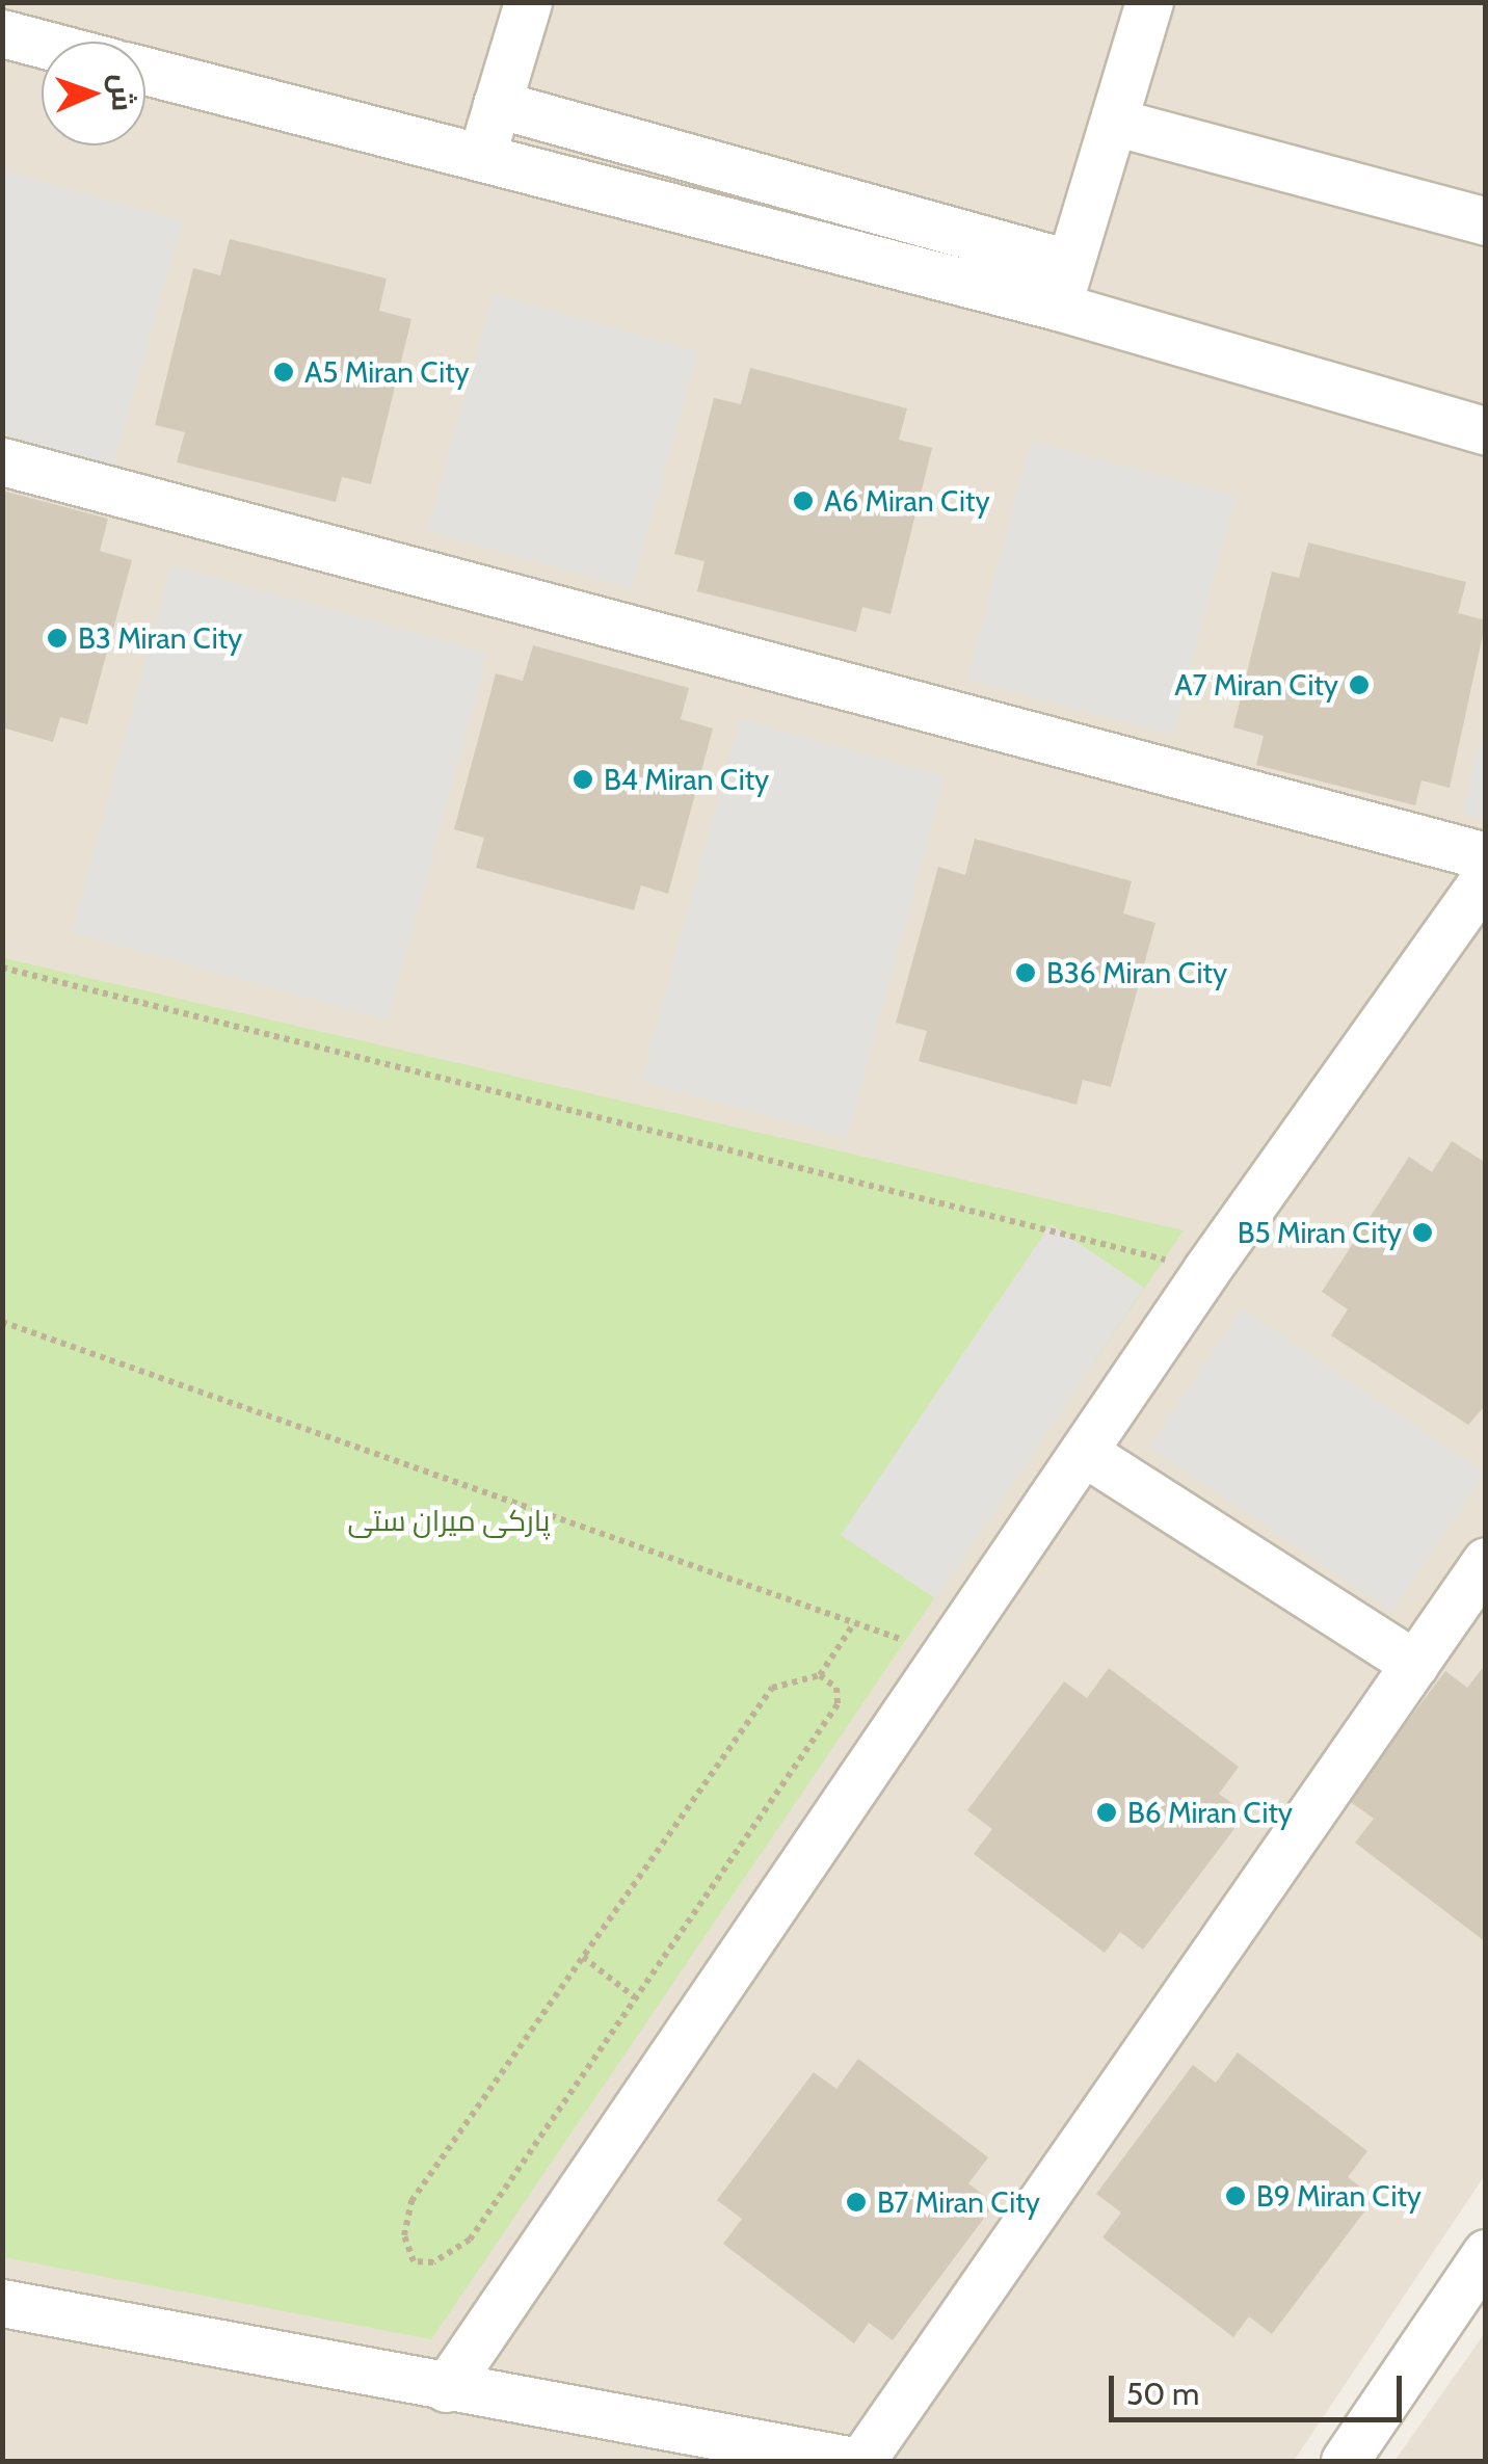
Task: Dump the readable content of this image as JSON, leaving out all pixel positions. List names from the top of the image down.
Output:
{
  "parks": ["پارکی میران ستی"],
  "places": [
    "A5 Miran City",
    "A6 Miran City",
    "B3 Miran City",
    "A7 Miran City",
    "B4 Miran City",
    "B36 Miran City",
    "B5 Miran City",
    "B6 Miran City",
    "B9 Miran City",
    "B7 Miran City"
  ],
  "scale_bar": "50 m",
  "north": "right"
}
